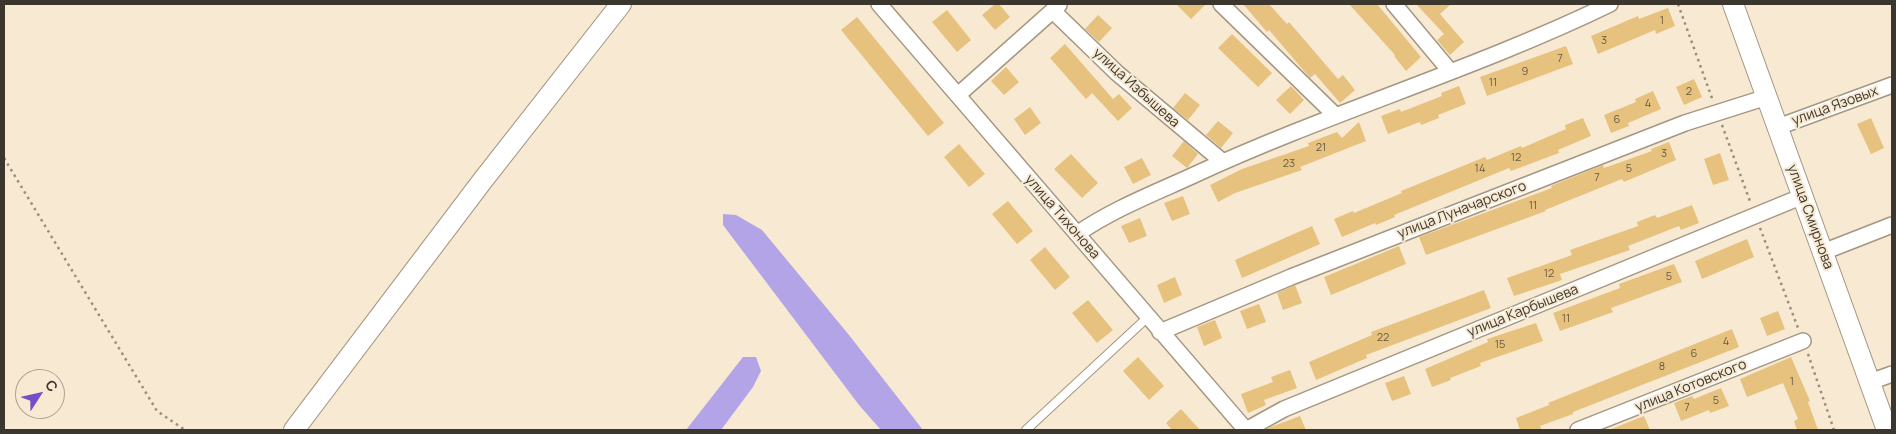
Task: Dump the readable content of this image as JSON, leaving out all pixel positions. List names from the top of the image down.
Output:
{
  "streets": {
    "main road": ["улица Смирнова"],
    "street": [
      "улица Избышева",
      "улица Язовых",
      "улица Луначарского",
      "улица Тихонова",
      "улица Карбышева",
      "улица Котовского"
    ]
  },
  "crossings": [
    ["улица Язовых", "улица Смирнова"],
    ["улица Луначарского", "улица Тихонова"],
    ["улица Луначарского", "улица Смирнова"],
    ["улица Тихонова", "улица Карбышева"],
    ["улица Смирнова", "улица Карбышева"]
  ],
  "house_numbers": [
    "1",
    "3",
    "7",
    "9",
    "11",
    "2",
    "4",
    "6",
    "21",
    "3",
    "12",
    "23",
    "14",
    "5",
    "7",
    "11",
    "12",
    "5",
    "11",
    "22",
    "4",
    "15",
    "6",
    "8",
    "1",
    "5",
    "7"
  ],
  "north": "top right"
}
